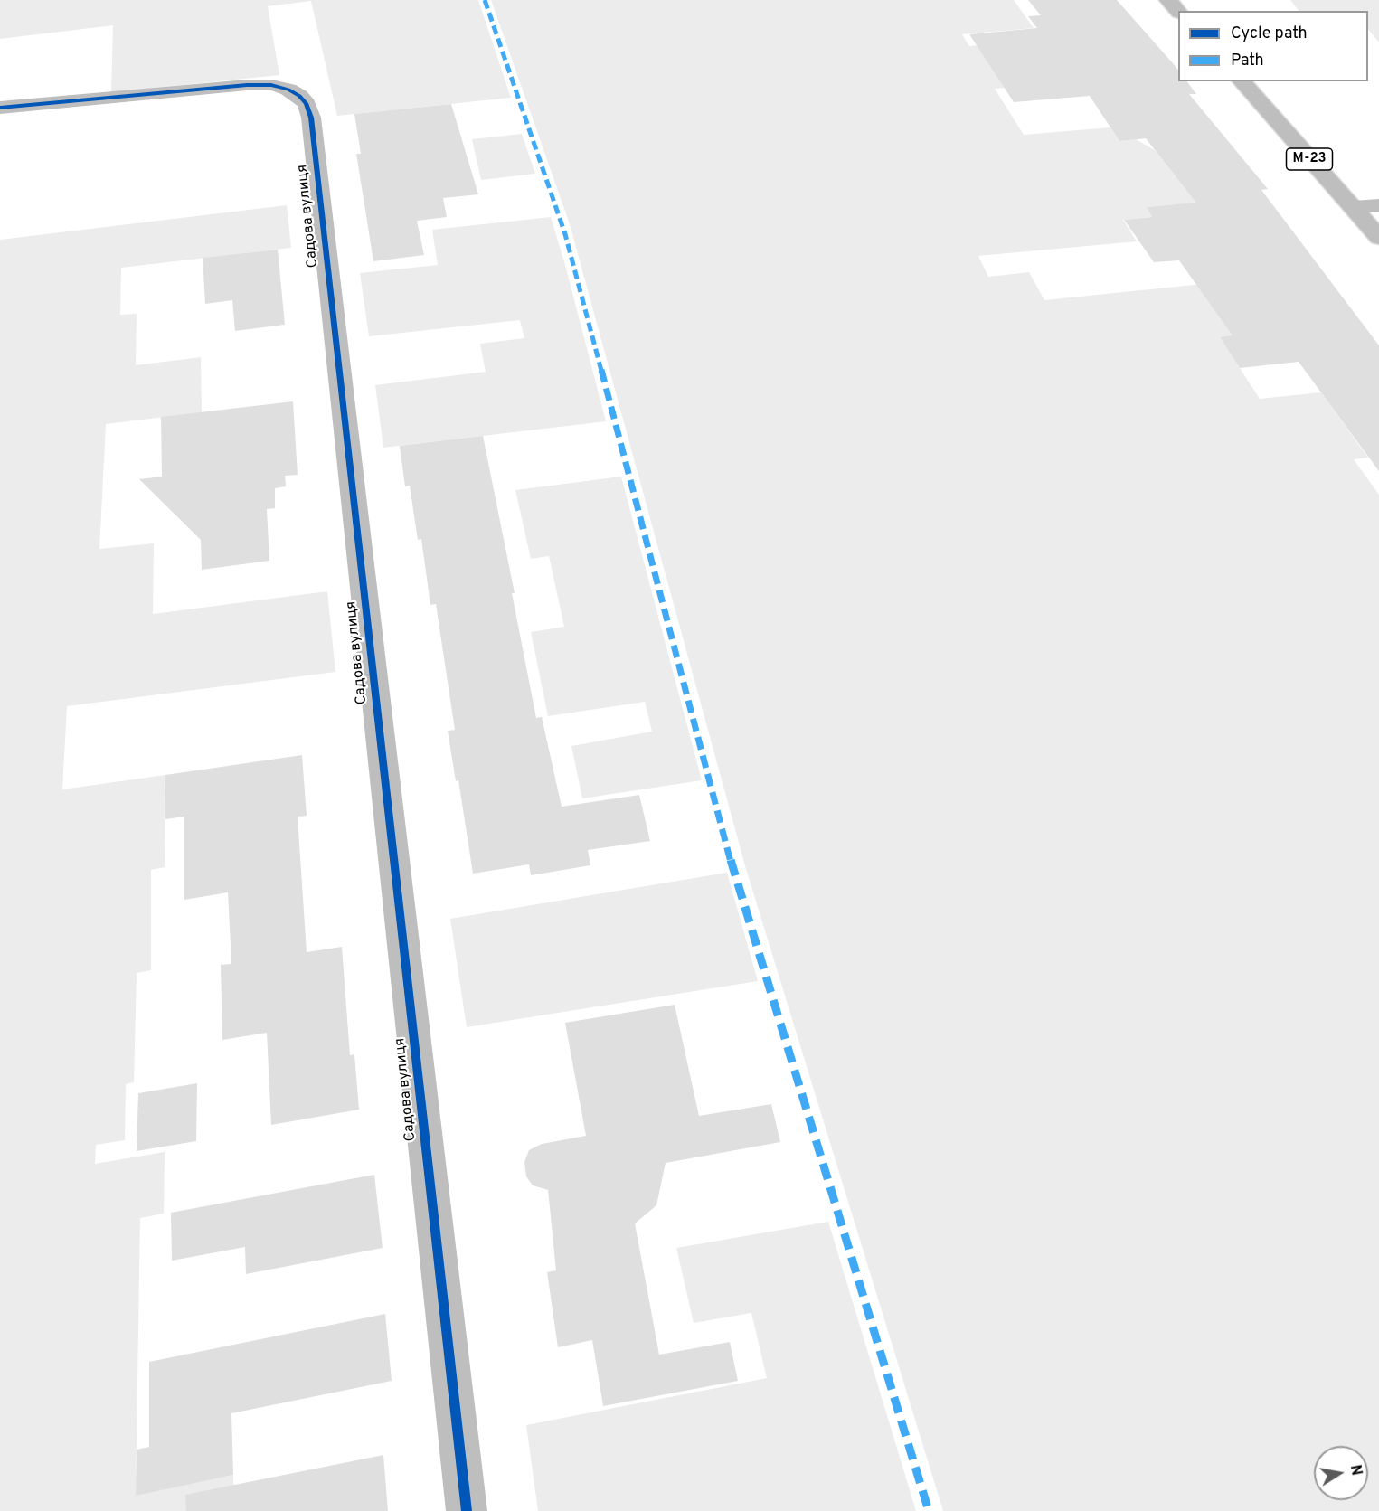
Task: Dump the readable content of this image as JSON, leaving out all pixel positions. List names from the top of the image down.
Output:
{
  "streets": {
    "main road": ["М-23", "Садова вулиця"]
  },
  "legend": ["Cycle path", "Path"],
  "north": "right"
}
